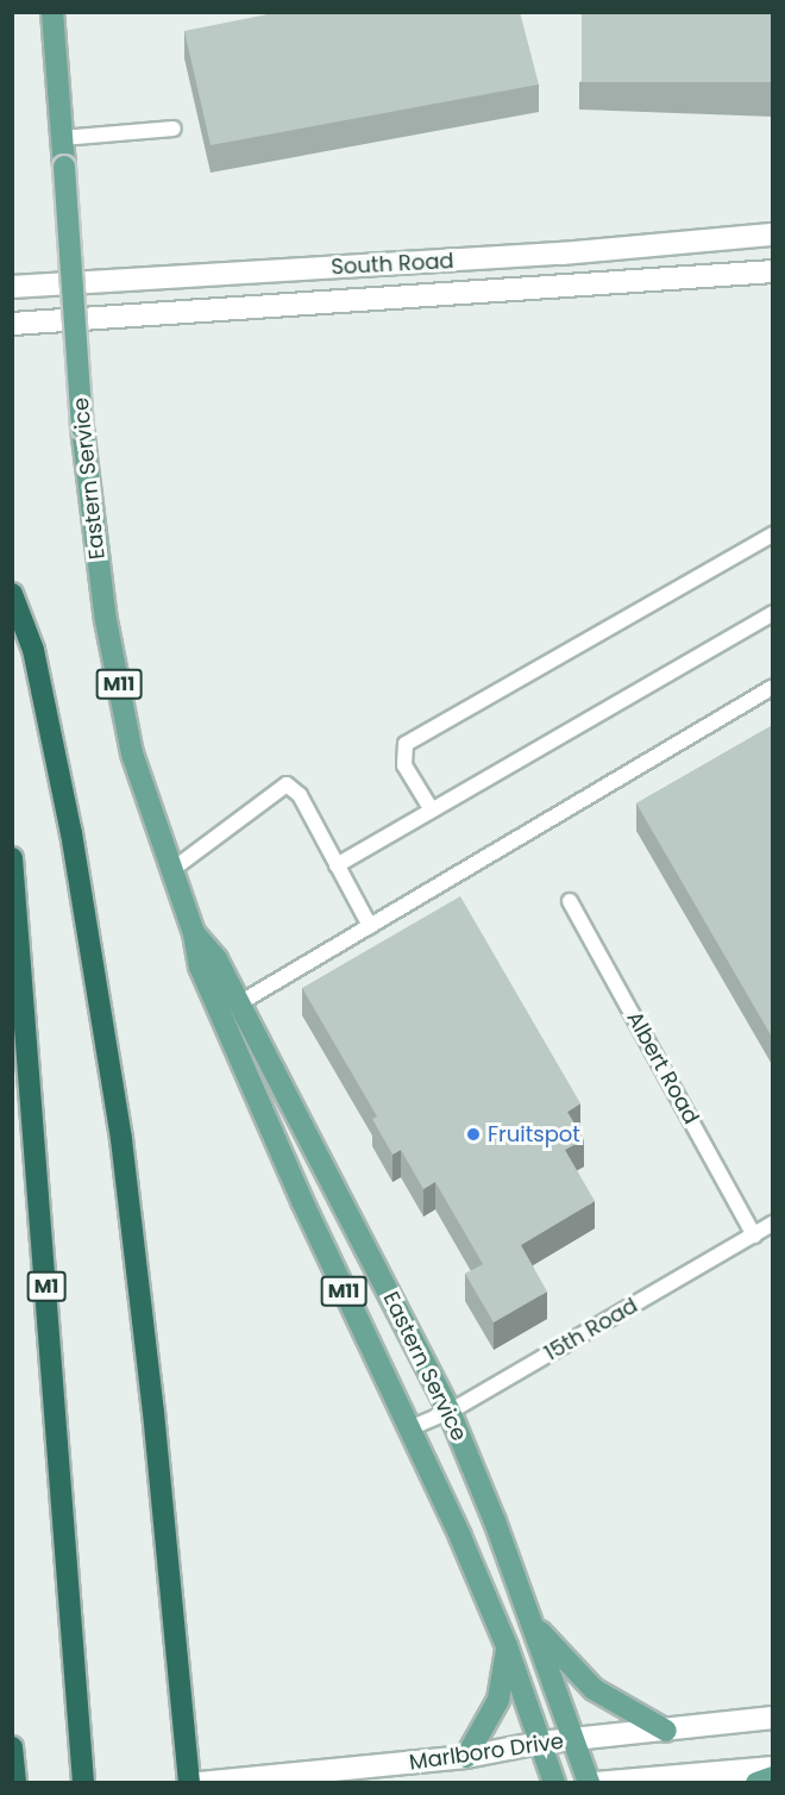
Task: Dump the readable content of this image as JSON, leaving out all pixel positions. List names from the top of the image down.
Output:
{
  "streets": {
    "highway": ["M1"],
    "main road": ["Eastern Service", "M11"],
    "street": ["South Road", "Marlboro Drive"],
    "lane": ["Albert Road", "15th Road"]
  },
  "crossings": [
    ["Eastern Service", "15th Road"],
    ["Eastern Service", "Marlboro Drive"],
    ["Albert Road", "15th Road"]
  ],
  "places": ["Fruitspot"]
}
